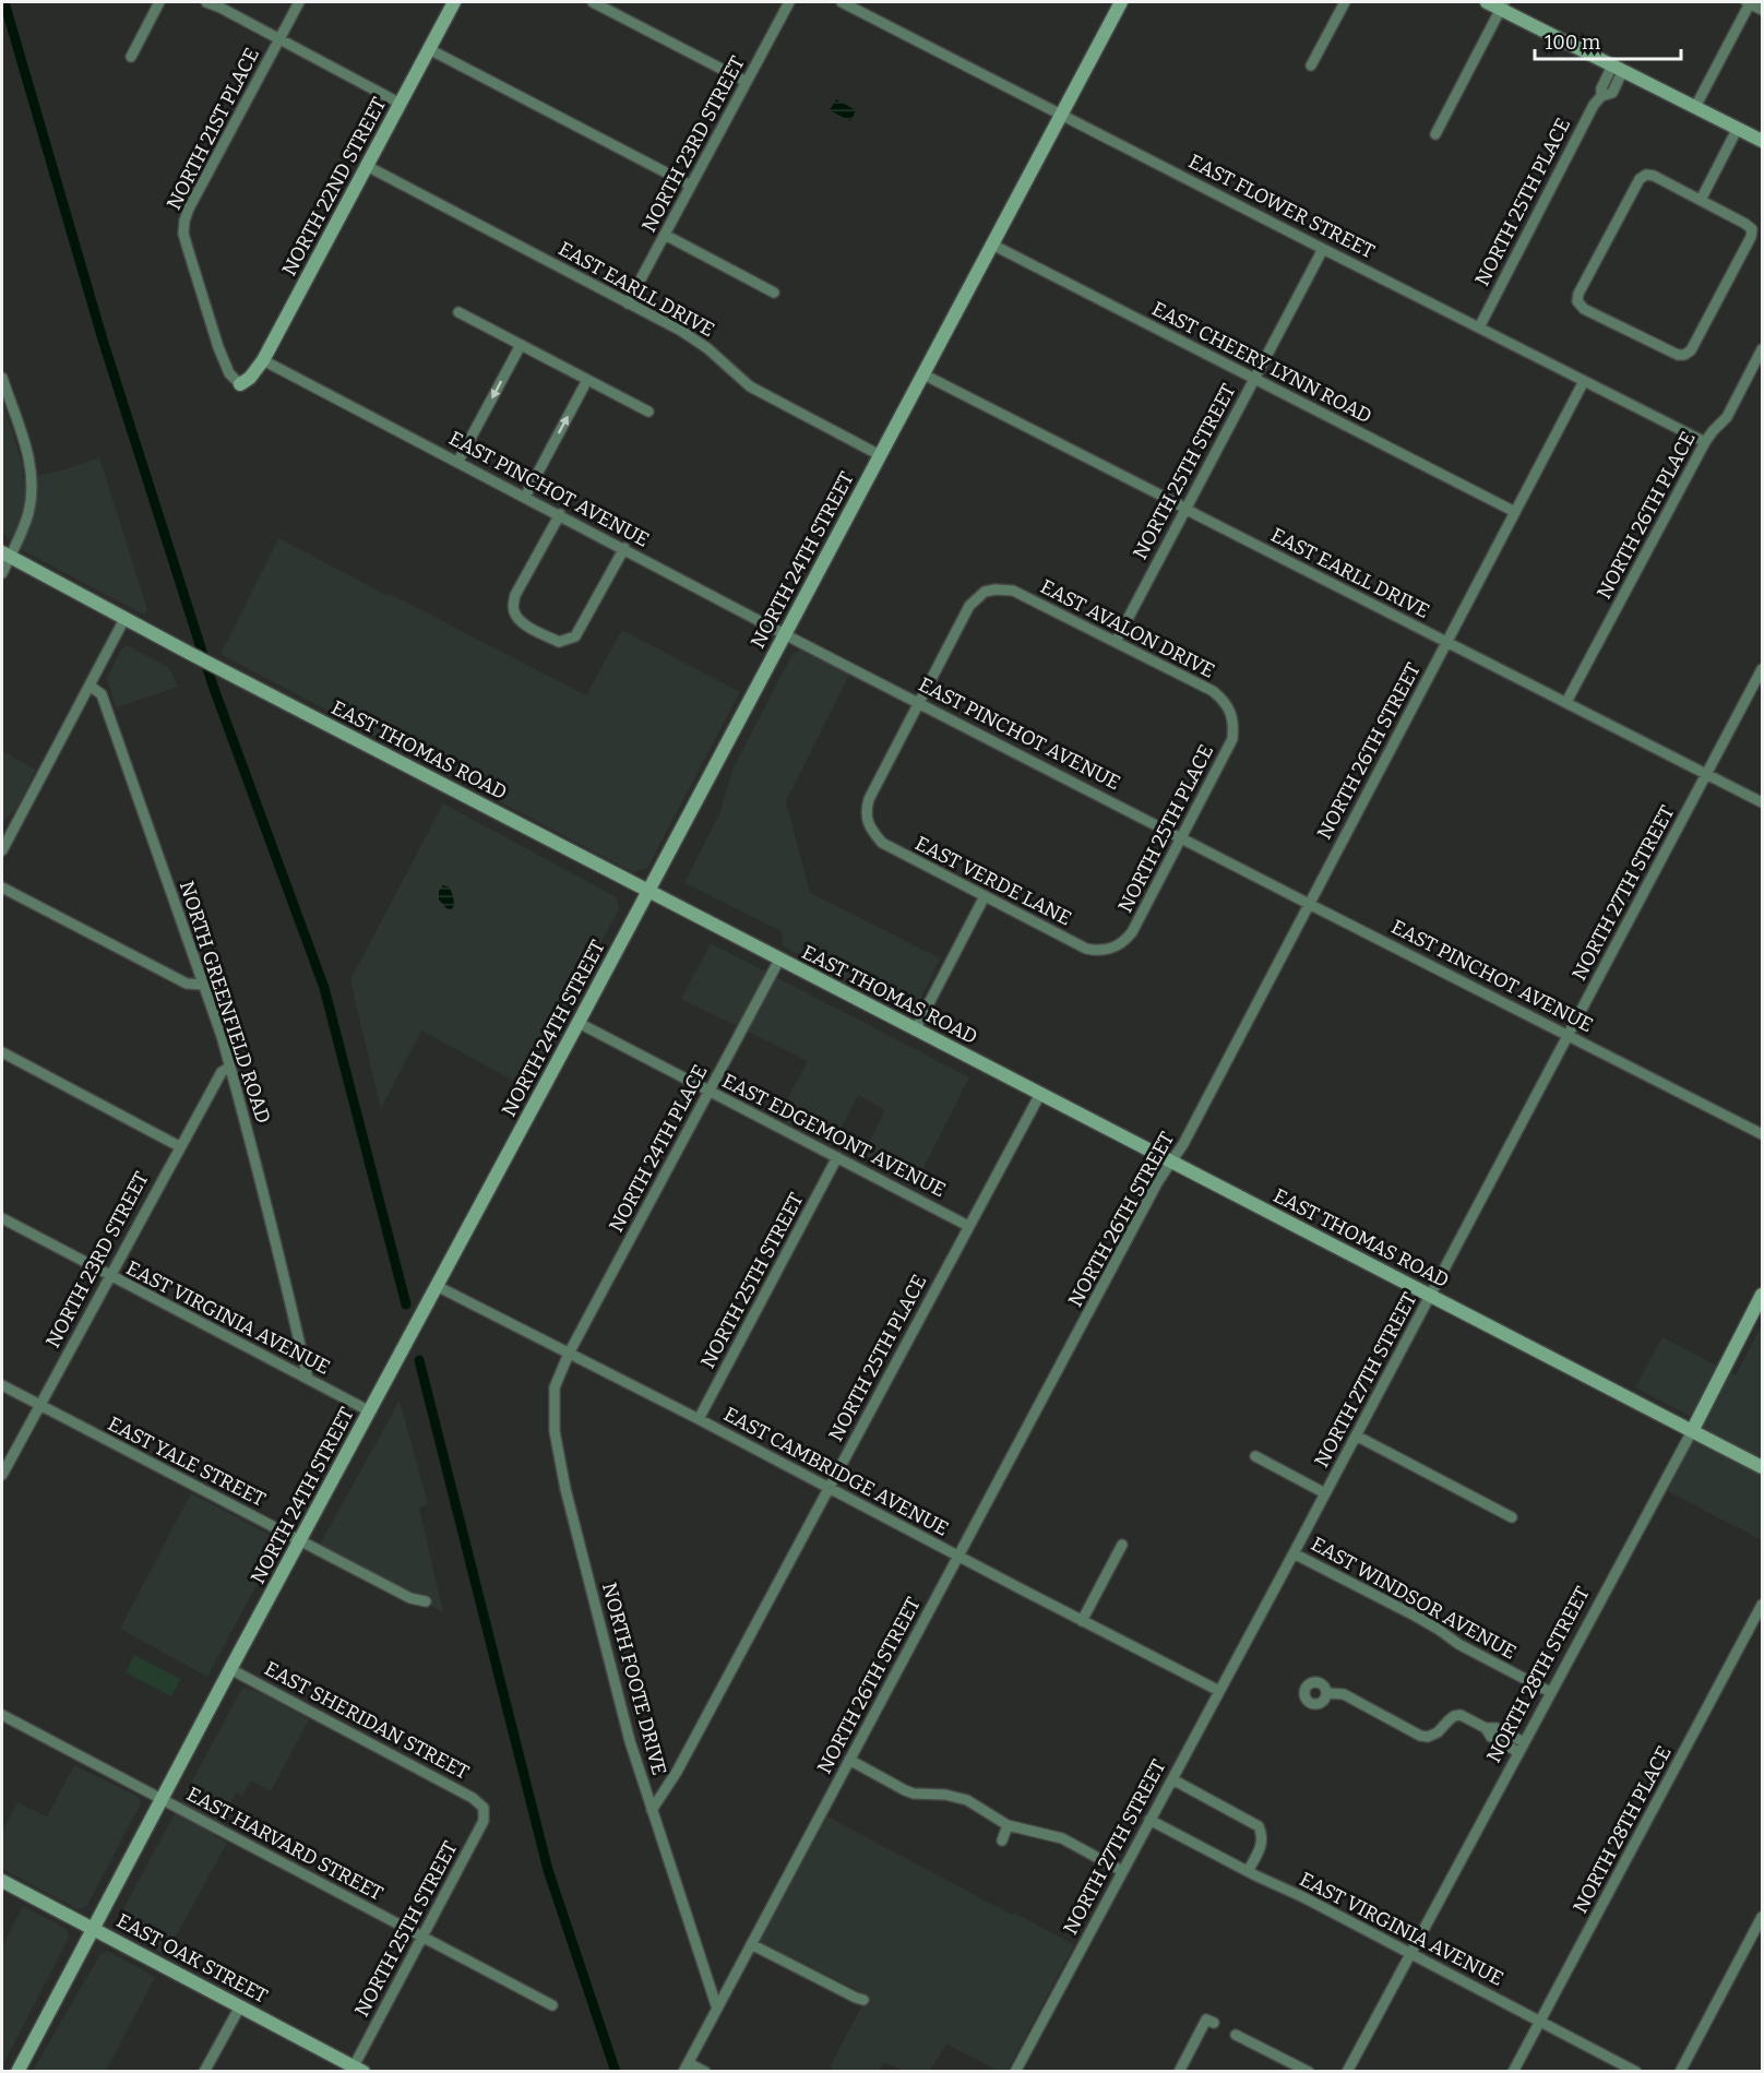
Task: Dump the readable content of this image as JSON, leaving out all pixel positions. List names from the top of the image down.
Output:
{
  "streets": {
    "main road": [
      "NORTH 22ND STREET",
      "NORTH 24TH STREET",
      "EAST THOMAS ROAD",
      "NORTH 28TH STREET",
      "EAST OAK STREET"
    ],
    "street": [
      "NORTH 21ST PLACE",
      "NORTH 23RD STREET",
      "NORTH 25TH PLACE",
      "EAST FLOWER STREET",
      "EAST EARLL DRIVE",
      "EAST CHEERY LYNN ROAD",
      "NORTH 25TH STREET",
      "EAST PINCHOT AVENUE",
      "NORTH 26TH PLACE",
      "EAST AVALON DRIVE",
      "NORTH 26TH STREET",
      "EAST VERDE LANE",
      "NORTH 27TH STREET",
      "NORTH GREENFIELD ROAD",
      "EAST EDGEMONT AVENUE",
      "NORTH 24TH PLACE",
      "EAST VIRGINIA AVENUE",
      "EAST YALE STREET",
      "EAST CAMBRIDGE AVENUE",
      "EAST WINDSOR AVENUE",
      "NORTH FOOTE DRIVE",
      "EAST SHERIDAN STREET",
      "NORTH 28TH PLACE",
      "EAST HARVARD STREET"
    ]
  },
  "crossings": [
    ["NORTH 21ST PLACE", "NORTH 22ND STREET"],
    ["NORTH 23RD STREET", "EAST EARLL DRIVE"],
    ["NORTH 23RD STREET", "NORTH GREENFIELD ROAD"],
    ["NORTH 23RD STREET", "EAST VIRGINIA AVENUE"],
    ["NORTH 23RD STREET", "EAST YALE STREET"],
    ["NORTH 22ND STREET", "EAST EARLL DRIVE"],
    ["NORTH 22ND STREET", "EAST PINCHOT AVENUE"],
    ["NORTH 25TH PLACE", "EAST FLOWER STREET"],
    ["NORTH 25TH PLACE", "EAST PINCHOT AVENUE"],
    ["NORTH 25TH PLACE", "EAST AVALON DRIVE"],
    ["NORTH 25TH PLACE", "EAST THOMAS ROAD"],
    ["NORTH 25TH PLACE", "EAST VERDE LANE"],
    ["NORTH 25TH PLACE", "EAST EDGEMONT AVENUE"],
    ["NORTH 25TH PLACE", "EAST CAMBRIDGE AVENUE"],
    ["NORTH 25TH PLACE", "NORTH FOOTE DRIVE"],
    ["EAST FLOWER STREET", "NORTH 25TH STREET"],
    ["EAST FLOWER STREET", "NORTH 26TH PLACE"],
    ["EAST FLOWER STREET", "NORTH 24TH STREET"],
    ["EAST FLOWER STREET", "NORTH 26TH STREET"],
    ["EAST EARLL DRIVE", "NORTH 25TH STREET"],
    ["EAST EARLL DRIVE", "NORTH 26TH PLACE"],
    ["EAST EARLL DRIVE", "NORTH 24TH STREET"],
    ["EAST EARLL DRIVE", "NORTH 26TH STREET"],
    ["EAST EARLL DRIVE", "NORTH 27TH STREET"],
    ["EAST CHEERY LYNN ROAD", "NORTH 25TH STREET"],
    ["EAST CHEERY LYNN ROAD", "NORTH 24TH STREET"],
    ["EAST CHEERY LYNN ROAD", "NORTH 26TH STREET"],
    ["NORTH 25TH STREET", "EAST AVALON DRIVE"],
    ["NORTH 25TH STREET", "EAST EDGEMONT AVENUE"],
    ["NORTH 25TH STREET", "EAST CAMBRIDGE AVENUE"],
    ["NORTH 25TH STREET", "EAST SHERIDAN STREET"],
    ["NORTH 25TH STREET", "EAST HARVARD STREET"],
    ["NORTH 25TH STREET", "EAST OAK STREET"],
    ["EAST PINCHOT AVENUE", "NORTH 24TH STREET"],
    ["EAST PINCHOT AVENUE", "EAST AVALON DRIVE"],
    ["EAST PINCHOT AVENUE", "NORTH 26TH STREET"],
    ["EAST PINCHOT AVENUE", "EAST VERDE LANE"],
    ["EAST PINCHOT AVENUE", "NORTH 27TH STREET"],
    ["NORTH 24TH STREET", "EAST THOMAS ROAD"],
    ["NORTH 24TH STREET", "EAST EDGEMONT AVENUE"],
    ["NORTH 24TH STREET", "EAST VIRGINIA AVENUE"],
    ["NORTH 24TH STREET", "EAST YALE STREET"],
    ["NORTH 24TH STREET", "EAST CAMBRIDGE AVENUE"],
    ["NORTH 24TH STREET", "EAST SHERIDAN STREET"],
    ["NORTH 24TH STREET", "EAST HARVARD STREET"],
    ["NORTH 24TH STREET", "EAST OAK STREET"],
    ["EAST AVALON DRIVE", "EAST VERDE LANE"],
    ["EAST THOMAS ROAD", "NORTH 26TH STREET"],
    ["EAST THOMAS ROAD", "NORTH 27TH STREET"],
    ["EAST THOMAS ROAD", "NORTH 24TH PLACE"],
    ["EAST THOMAS ROAD", "NORTH 28TH STREET"],
    ["NORTH 26TH STREET", "EAST CAMBRIDGE AVENUE"],
    ["NORTH 26TH STREET", "NORTH FOOTE DRIVE"],
    ["NORTH 27TH STREET", "EAST VIRGINIA AVENUE"],
    ["NORTH 27TH STREET", "EAST CAMBRIDGE AVENUE"],
    ["NORTH 27TH STREET", "EAST WINDSOR AVENUE"],
    ["NORTH GREENFIELD ROAD", "EAST VIRGINIA AVENUE"],
    ["EAST EDGEMONT AVENUE", "NORTH 24TH PLACE"],
    ["NORTH 24TH PLACE", "EAST CAMBRIDGE AVENUE"],
    ["NORTH 24TH PLACE", "NORTH FOOTE DRIVE"],
    ["EAST VIRGINIA AVENUE", "NORTH 28TH STREET"],
    ["EAST VIRGINIA AVENUE", "NORTH 28TH PLACE"],
    ["EAST CAMBRIDGE AVENUE", "NORTH FOOTE DRIVE"],
    ["EAST WINDSOR AVENUE", "NORTH 28TH STREET"]
  ],
  "scale_bar": "100 m"
}
